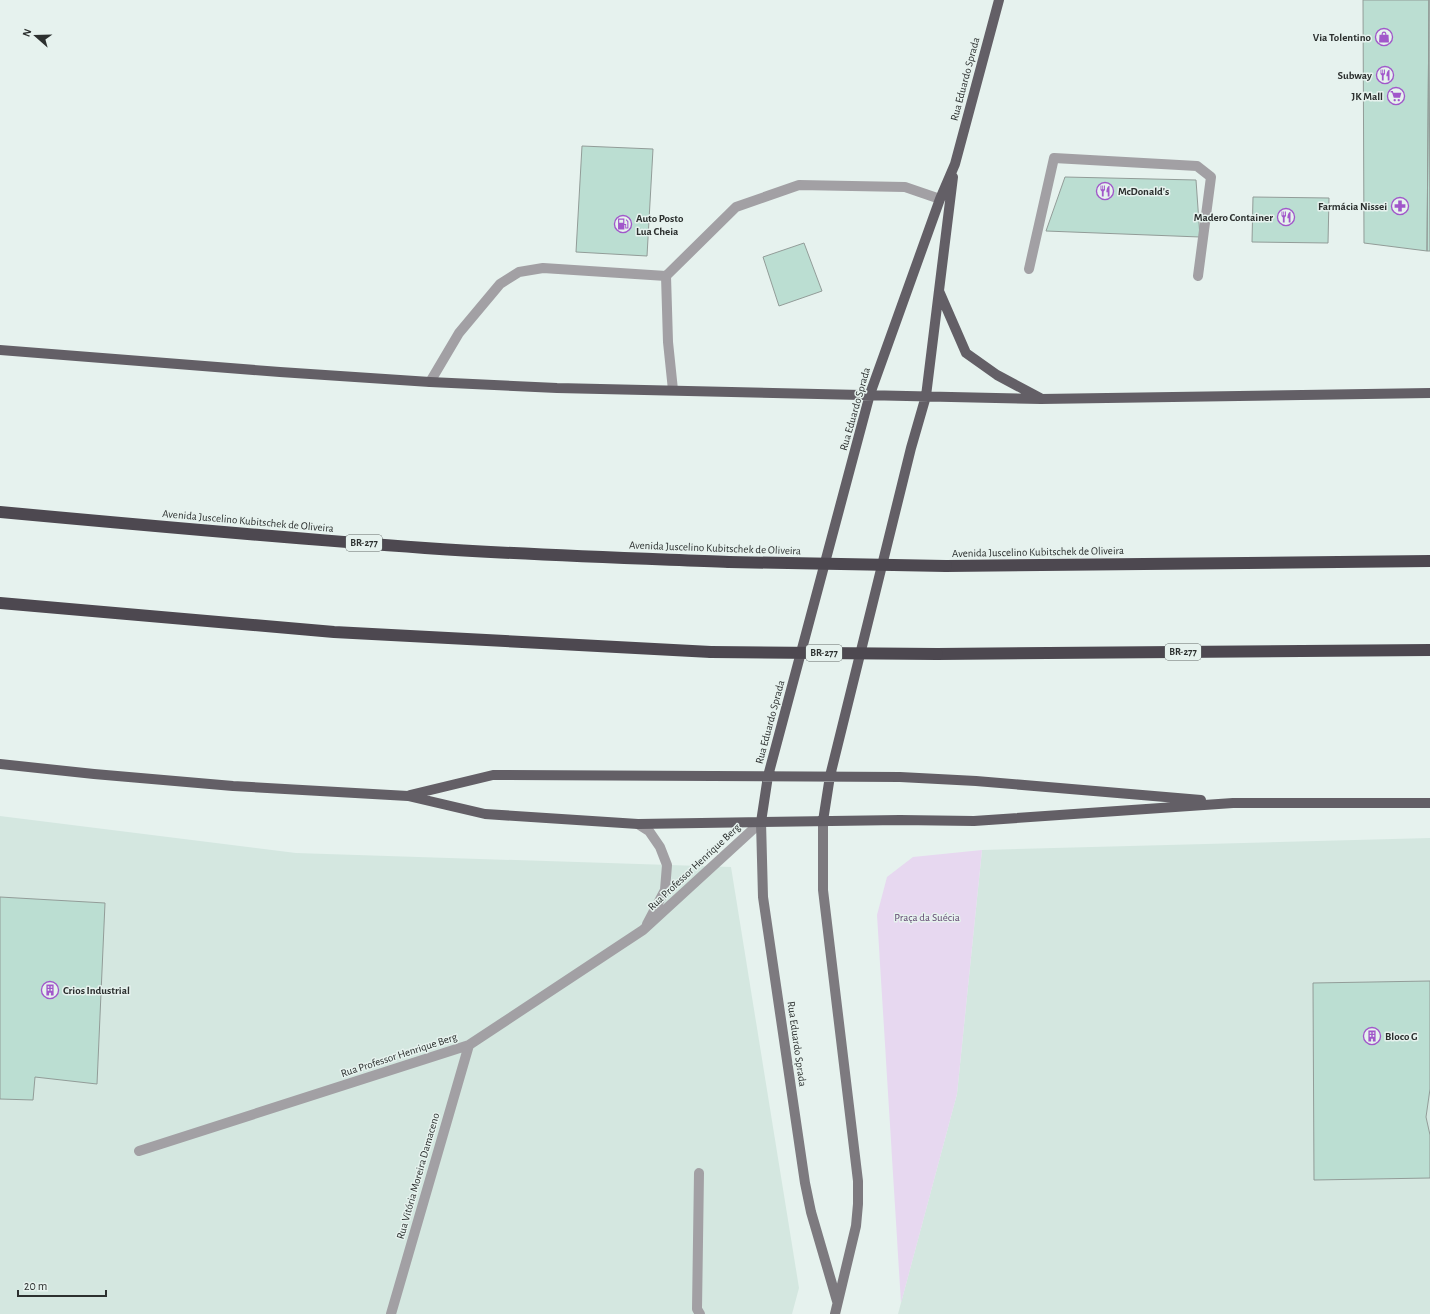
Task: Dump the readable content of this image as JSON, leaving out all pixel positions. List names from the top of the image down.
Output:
{
  "streets": {
    "highway": ["Avenida Juscelino Kubitschek de Oliveira", "BR-277"],
    "main road": ["Rua Eduardo Sprada"],
    "street": ["Rua Professor Henrique Berg", "Rua Vitória Moreira Damaceno"]
  },
  "crossings": [
    ["Rua Eduardo Sprada", "Rua Professor Henrique Berg"],
    ["Rua Professor Henrique Berg", "Rua Vitória Moreira Damaceno"]
  ],
  "parks": ["Praça da Suécia"],
  "places": {
    "shop": ["Via Tolentino"],
    "restaurant": ["Subway", "McDonald's", "Madero Container"],
    "supermarket": ["JK Mall"],
    "pharmacy": ["Farmácia Nissei"],
    "fuel station": ["Auto Posto Lua Cheia"],
    "building": ["Crios Industrial", "Bloco G"]
  },
  "scale_bar": "20 m",
  "north": "left"
}
